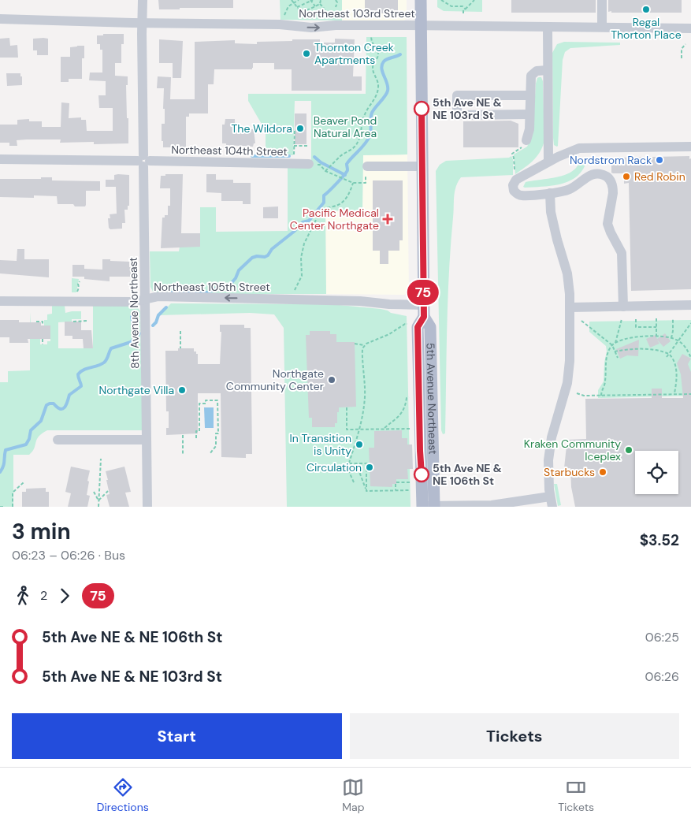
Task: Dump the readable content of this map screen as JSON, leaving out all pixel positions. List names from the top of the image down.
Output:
{
  "streets": {
    "main road": ["5th Avenue Northeast"],
    "street": [
      "Northeast 103rd Street",
      "Northeast 104th Street",
      "Northeast 105th Street",
      "8th Avenue Northeast"
    ]
  },
  "crossings": [
    ["Northeast 103rd Street", "8th Avenue Northeast"],
    ["Northeast 103rd Street", "5th Avenue Northeast"],
    ["Northeast 104th Street", "8th Avenue Northeast"],
    ["Northeast 105th Street", "8th Avenue Northeast"],
    ["Northeast 105th Street", "5th Avenue Northeast"]
  ],
  "one_way": ["Northeast 103rd Street", "Northeast 105th Street"],
  "parks": ["Beaver Pond Natural Area"],
  "places": {
    "other": [
      "Regal Thorton Place",
      "Thornton Creek Apartments",
      "5th Ave NE & NE 103rd St",
      "The Wildora",
      "Nordstrom Rack",
      "Red Robin",
      "Northgate Community Center",
      "Northgate Villa",
      "In Transition is Unity",
      "Kraken Community Iceplex",
      "Circulation",
      "Starbucks",
      "5th Ave NE & NE 106th St"
    ],
    "health": ["Pacific Medical Center Northgate"]
  },
  "lines": ["bus line 75"],
  "page": {
    "on_map": "75",
    "heading": ["3 min", "06:23 – 06:26 · Bus", "$3.52"],
    "legs": ["2", "75"],
    "list": [
      {
        "name": "5th Ave NE & NE 106th St",
        "value": "06:25"
      },
      {
        "name": "5th Ave NE & NE 103rd St",
        "value": "06:26"
      }
    ],
    "buttons": ["Start", "Tickets"],
    "tabs": ["Directions", "Map", "Tickets"]
  }
}
